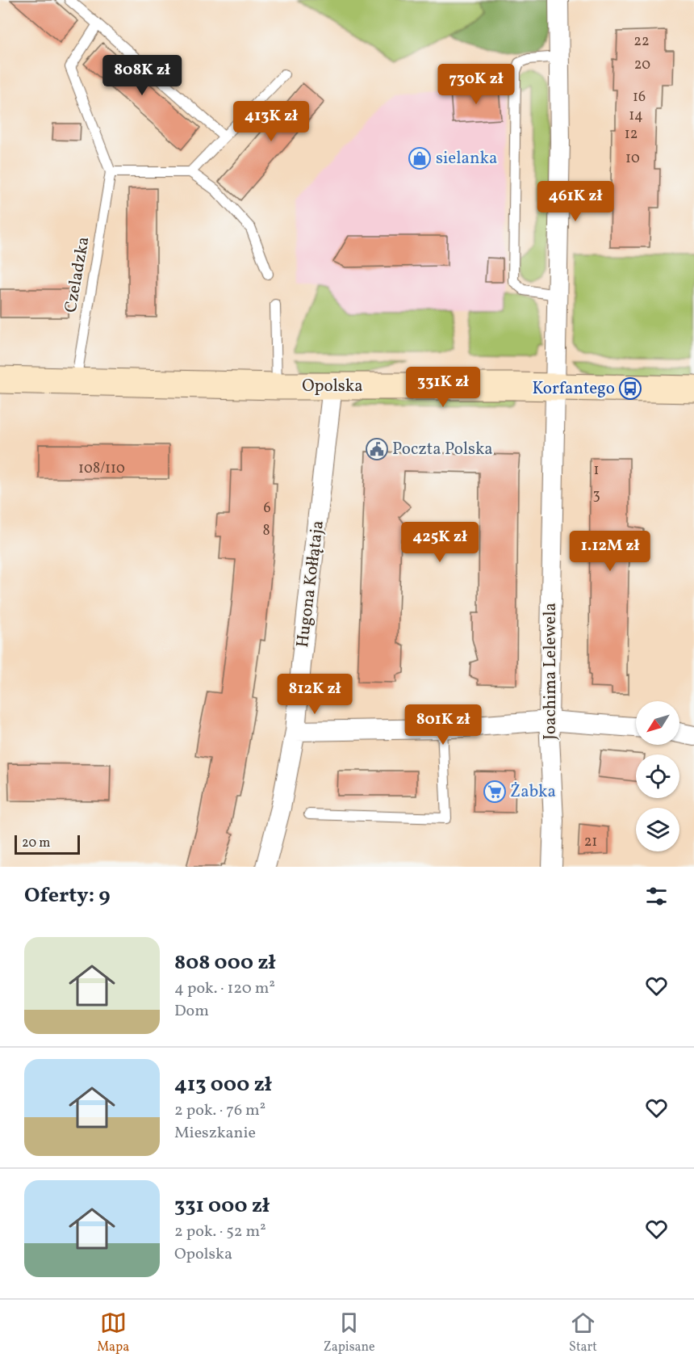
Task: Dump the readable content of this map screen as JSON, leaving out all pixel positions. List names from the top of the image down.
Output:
{
  "streets": {
    "street": ["Opolska", "Hugona Kołłątaja", "Joachima Lelewela"],
    "lane": ["Czeladzka"]
  },
  "crossings": [
    ["Czeladzka", "Opolska"],
    ["Opolska", "Hugona Kołłątaja"],
    ["Opolska", "Joachima Lelewela"]
  ],
  "places": {
    "shop": ["sielanka"],
    "bus stop": ["Korfantego"],
    "public building": ["Poczta Polska"],
    "supermarket": ["Żabka"]
  },
  "house_numbers": [
    "22",
    "20",
    "16",
    "14",
    "12",
    "10",
    "108/110",
    "1",
    "3",
    "6",
    "8",
    "21"
  ],
  "scale_bar": "20 m",
  "north": "bottom left",
  "page": {
    "price": [
      "808K zł",
      "730K zł",
      "413K zł",
      "461K zł",
      "331K zł",
      "425K zł",
      "1.12M zł",
      "812K zł",
      "801K zł"
    ],
    "scale": "20 m",
    "heading": "Oferty: 9",
    "list": [
      {
        "name": "808 000 zł",
        "note": "4 pok. · 120 m² · Dom"
      },
      {
        "name": "413 000 zł",
        "note": "2 pok. · 76 m² · Mieszkanie"
      },
      {
        "name": "331 000 zł",
        "note": "2 pok. · 52 m² · Opolska"
      }
    ],
    "tabs": ["Mapa", "Zapisane", "Start"]
  }
}
